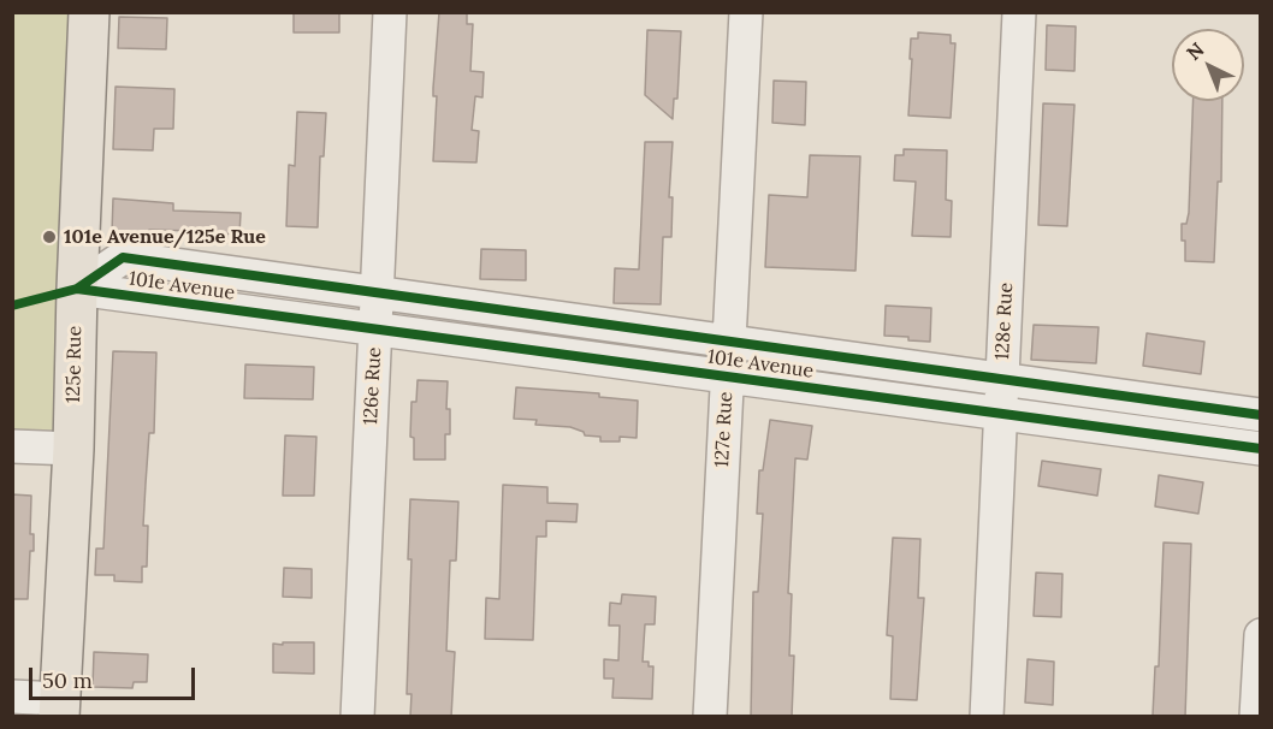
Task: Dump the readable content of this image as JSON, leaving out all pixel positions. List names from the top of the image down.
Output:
{
  "streets": {
    "main road": ["125e Rue"],
    "street": [
      "101e Avenue",
      "128e Rue",
      "126e Rue",
      "127e Rue"
    ]
  },
  "crossings": [
    ["101e Avenue", "128e Rue"],
    ["101e Avenue", "125e Rue"],
    ["101e Avenue", "126e Rue"],
    ["101e Avenue", "127e Rue"]
  ],
  "places": ["101e Avenue/125e Rue"],
  "scale_bar": "50 m",
  "north": "top left"
}
